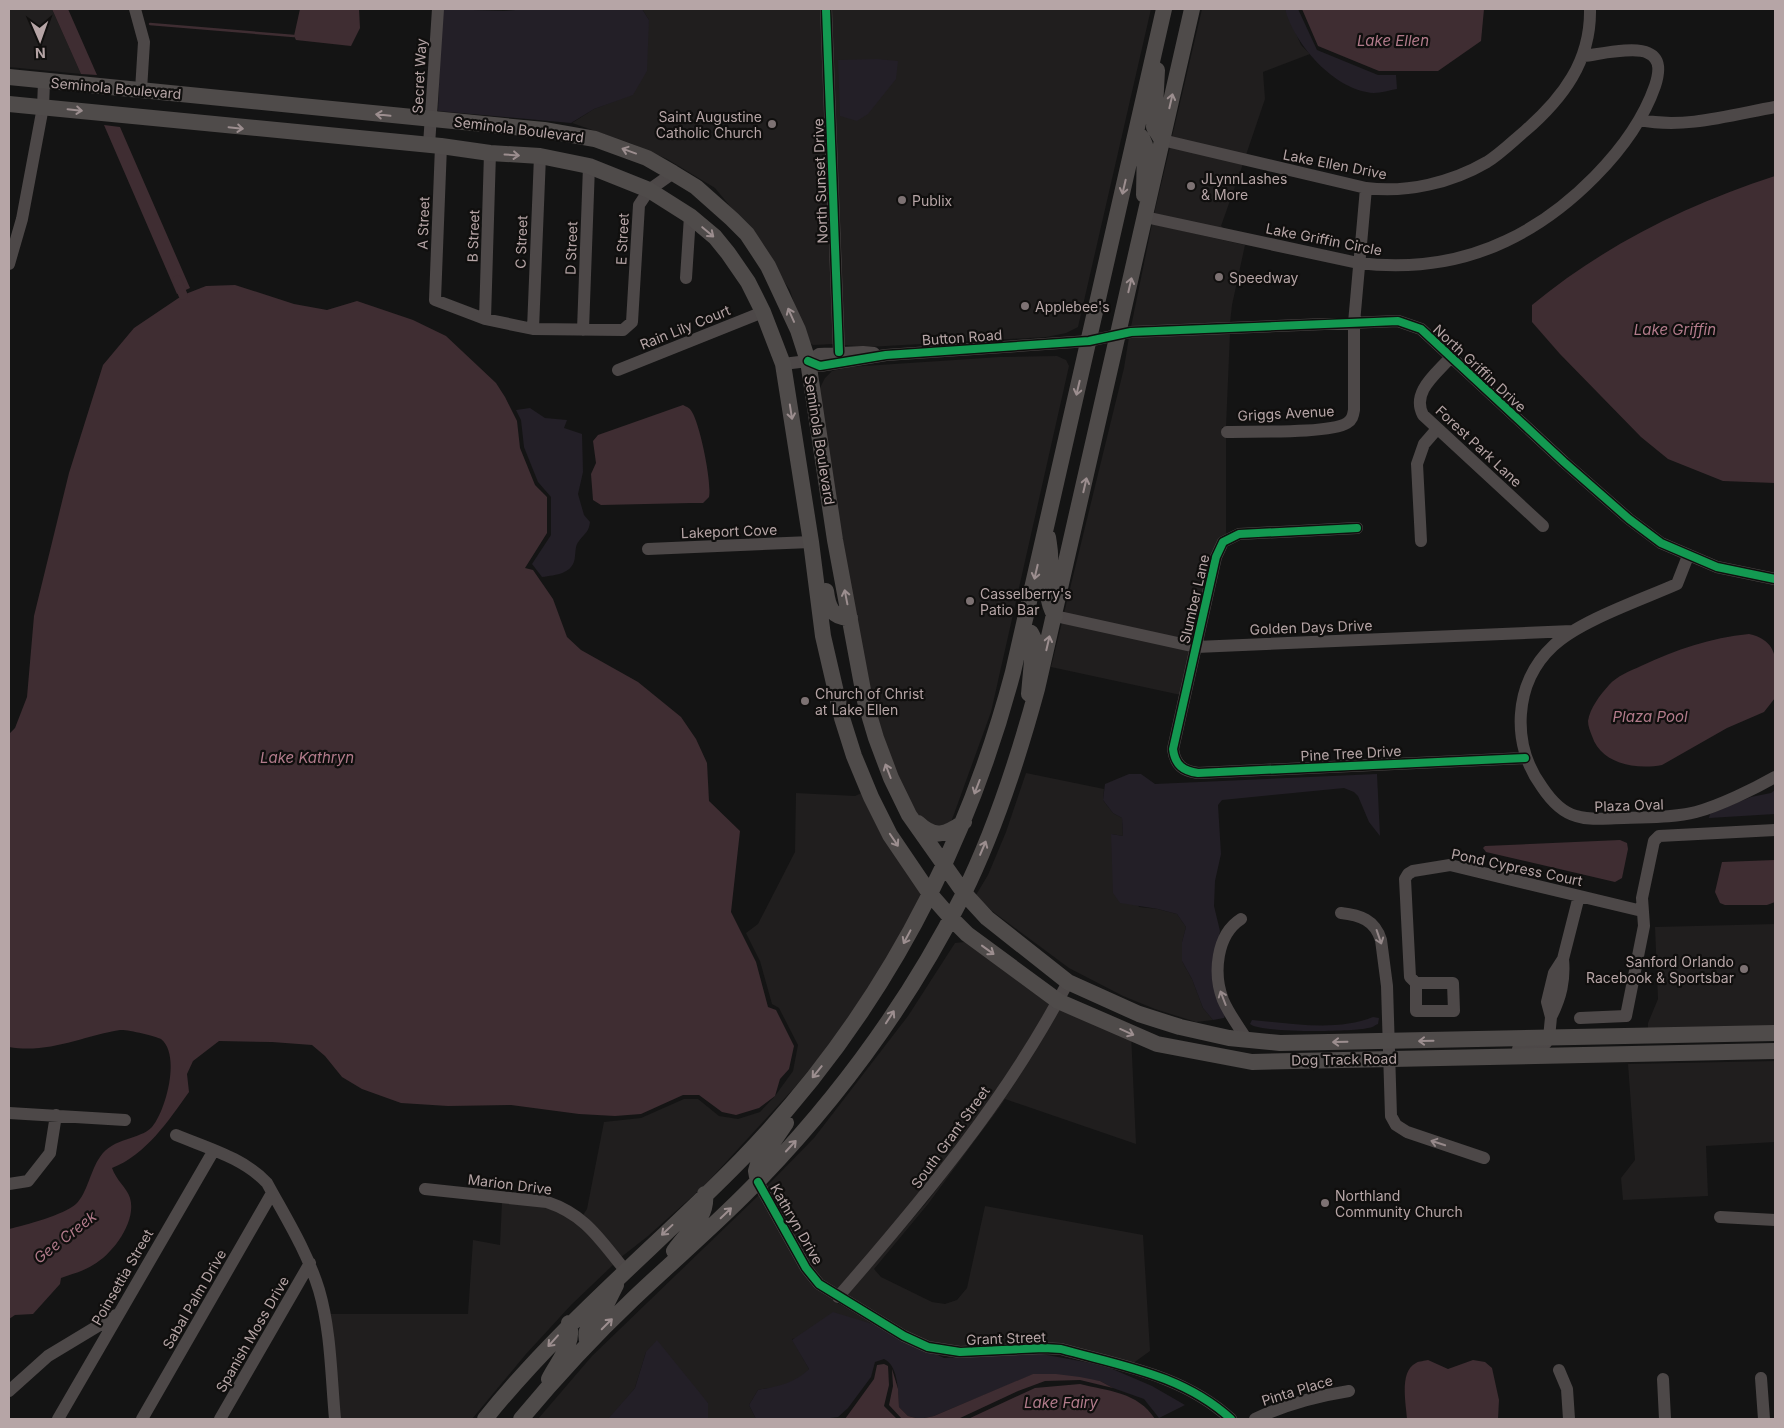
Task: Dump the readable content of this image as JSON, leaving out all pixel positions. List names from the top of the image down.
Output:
{
  "streets": {
    "main road": ["Seminola Boulevard", "Dog Track Road"],
    "street": [
      "Secret Way",
      "Lake Ellen Drive",
      "North Sunset Drive",
      "A Street",
      "B Street",
      "E Street",
      "Lake Griffin Circle",
      "C Street",
      "D Street",
      "Rain Lily Court",
      "Button Road",
      "North Griffin Drive",
      "Griggs Avenue",
      "Forest Park Lane",
      "Lakeport Cove",
      "Slumber Lane",
      "Golden Days Drive",
      "Pine Tree Drive",
      "Plaza Oval",
      "Pond Cypress Court",
      "South Grant Street",
      "Marion Drive",
      "Kathryn Drive",
      "Poinsettia Street",
      "Sabal Palm Drive",
      "Spanish Moss Drive",
      "Grant Street",
      "Pinta Place"
    ]
  },
  "crossings": [
    ["Secret Way", "Seminola Boulevard"],
    ["Secret Way", "A Street"],
    ["Seminola Boulevard", "A Street"],
    ["Seminola Boulevard", "B Street"],
    ["Seminola Boulevard", "E Street"],
    ["Seminola Boulevard", "C Street"],
    ["Seminola Boulevard", "D Street"],
    ["Seminola Boulevard", "Rain Lily Court"],
    ["Seminola Boulevard", "Button Road"],
    ["Seminola Boulevard", "Lakeport Cove"],
    ["Seminola Boulevard", "Dog Track Road"],
    ["Lake Ellen Drive", "Lake Griffin Circle"],
    ["North Sunset Drive", "Button Road"],
    ["A Street", "B Street"],
    ["E Street", "D Street"],
    ["Button Road", "North Griffin Drive"],
    ["North Griffin Drive", "Griggs Avenue"],
    ["North Griffin Drive", "Forest Park Lane"],
    ["North Griffin Drive", "Plaza Oval"],
    ["Slumber Lane", "Golden Days Drive"],
    ["Slumber Lane", "Pine Tree Drive"],
    ["Golden Days Drive", "Plaza Oval"],
    ["Pine Tree Drive", "Plaza Oval"],
    ["Dog Track Road", "South Grant Street"],
    ["South Grant Street", "Kathryn Drive"],
    ["South Grant Street", "Grant Street"],
    ["Kathryn Drive", "Grant Street"]
  ],
  "water": [
    "Lake Ellen",
    "Lake Griffin",
    "Plaza Pool",
    "Lake Kathryn",
    "Gee Creek",
    "Lake Fairy"
  ],
  "places": [
    "Saint Augustine Catholic Church",
    "JLynnLashes & More",
    "Publix",
    "Speedway",
    "Applebee's",
    "Casselberry's Patio Bar",
    "Church of Christ at Lake Ellen",
    "Sanford Orlando Racebook & Sportsbar",
    "Northland Community Church"
  ],
  "north": "bottom"
}
